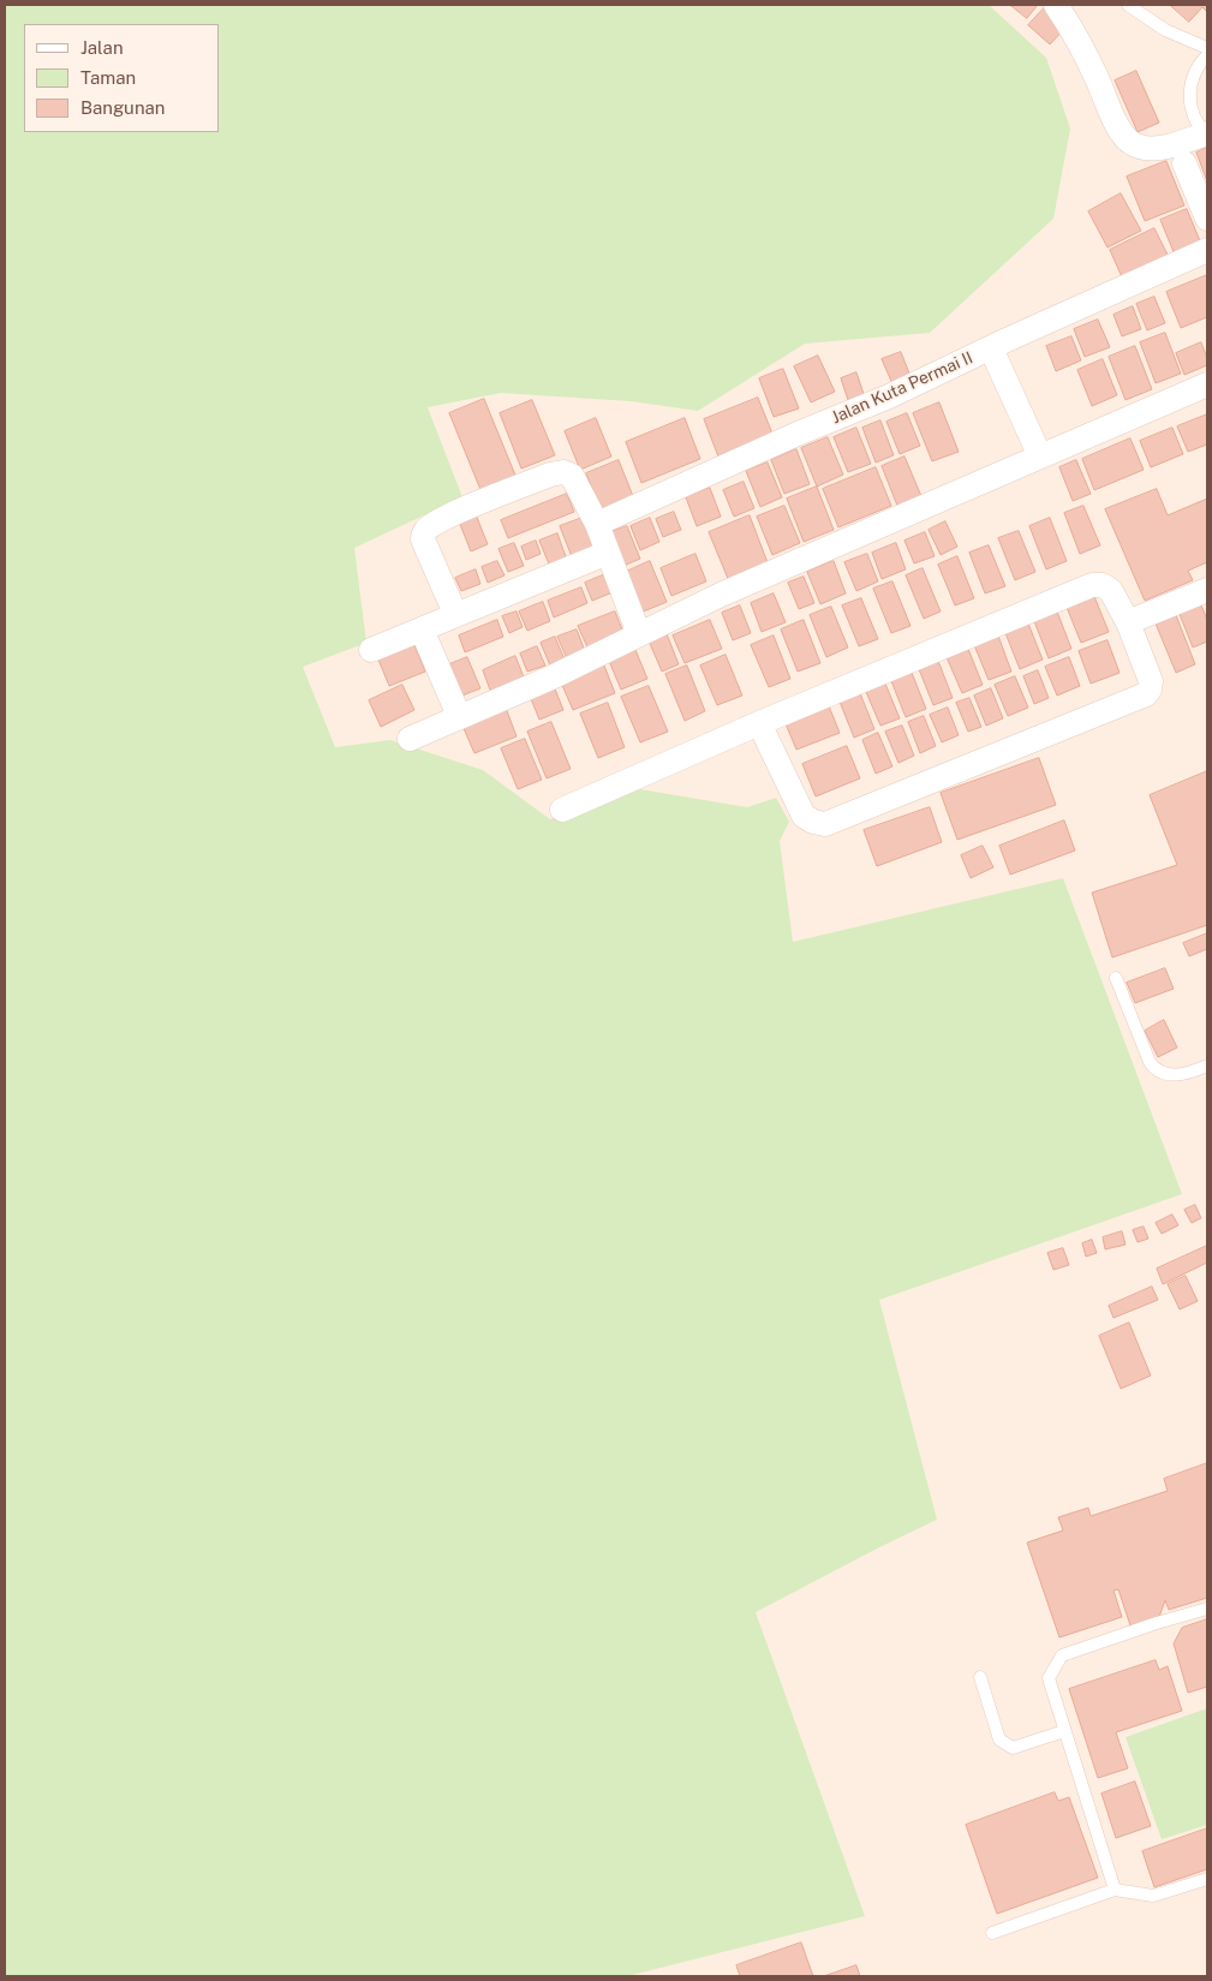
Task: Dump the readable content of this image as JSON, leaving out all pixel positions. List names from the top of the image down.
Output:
{
  "streets": {
    "street": ["Jalan Kuta Permai II"]
  },
  "legend": ["Jalan", "Taman", "Bangunan"]
}
